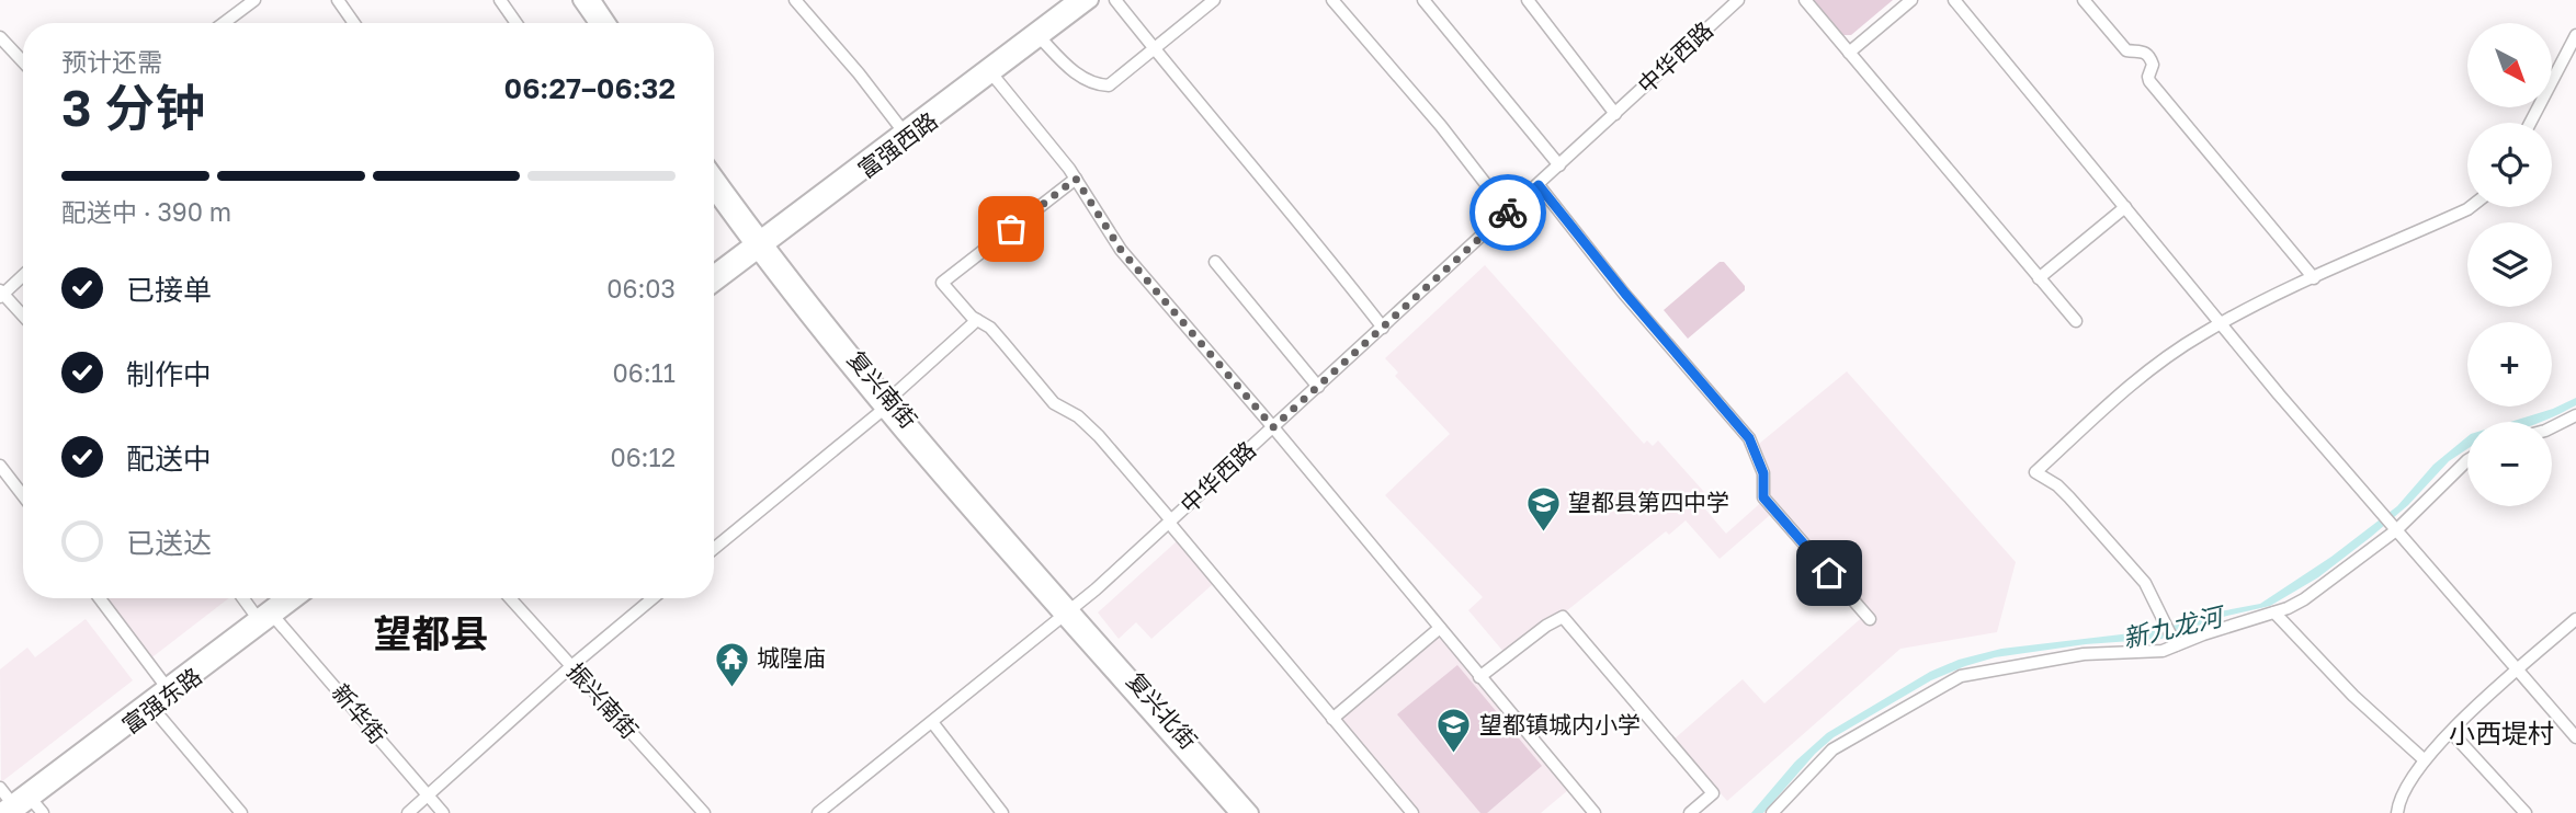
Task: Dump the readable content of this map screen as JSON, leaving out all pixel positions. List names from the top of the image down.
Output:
{
  "streets": {
    "main road": [
      "富强西路",
      "复兴南街",
      "富强东路",
      "复兴北街"
    ],
    "street": ["中华西路", "振兴南街", "新华街"]
  },
  "crossings": [
    ["中华西路", "复兴南街"],
    ["中华西路", "复兴北街"],
    ["富强西路", "复兴南街"],
    ["复兴南街", "复兴北街"],
    ["富强东路", "新华街"]
  ],
  "districts": ["望都县", "小西堤村"],
  "water": ["新九龙河"],
  "places": {
    "school or university": ["望都县第四中学", "望都镇城内小学"],
    "temple": ["城隍庙"]
  },
  "north": "bottom right",
  "page": {
    "map_buttons": ["+", "−"],
    "heading": ["3 分钟", "预计还需", "06:27–06:32"],
    "bar": "配送中 · 390 m",
    "list": [
      ["已接单", "06:03"],
      ["制作中", "06:11"],
      ["配送中", "06:12"],
      "已送达"
    ]
  }
}
